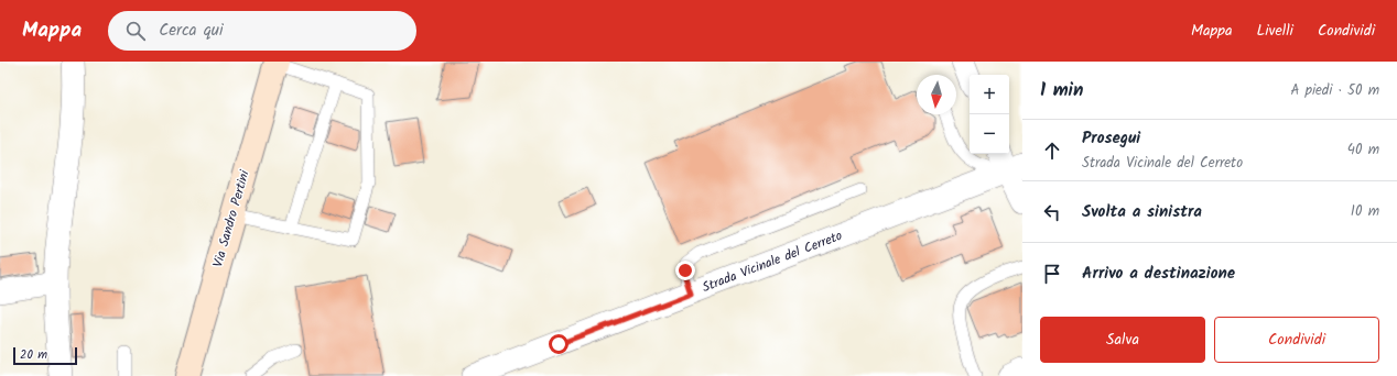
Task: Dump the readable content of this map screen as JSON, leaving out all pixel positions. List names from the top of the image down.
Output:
{
  "streets": {
    "main road": ["Via Sandro Pertini"],
    "street": ["Strada Vicinale del Cerreto"]
  },
  "scale_bar": "20 m",
  "north": "bottom",
  "page": {
    "header": "Mappa",
    "search": "Cerca qui",
    "nav": ["Mappa", "Livelli", "Condividi"],
    "heading": ["1 min", "A piedi · 50 m"],
    "map_buttons": ["+", "−"],
    "list": [
      ["Prosegui", "Strada Vicinale del Cerreto", "40 m"],
      ["Svolta a sinistra", "10 m"],
      "Arrivo a destinazione"
    ],
    "buttons": ["Salva", "Condividi"],
    "scale": "20 m"
  }
}
